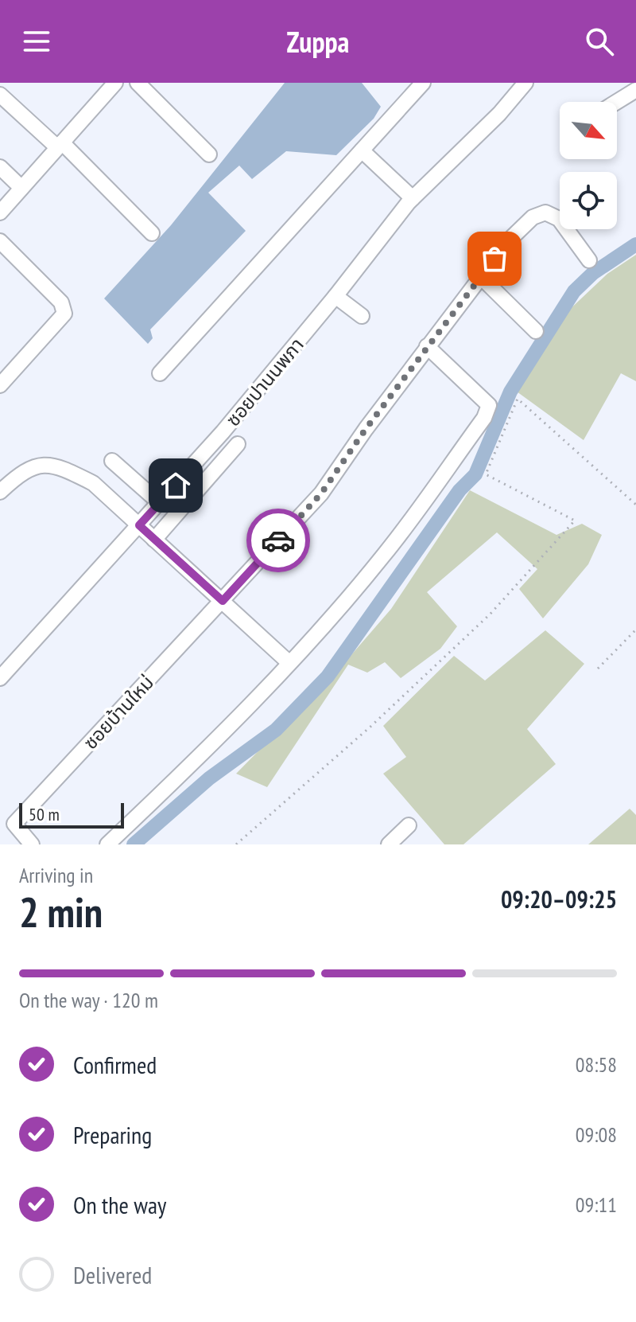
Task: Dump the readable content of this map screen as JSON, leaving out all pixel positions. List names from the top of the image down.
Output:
{
  "streets": {
    "street": ["ซอยปานนพภา", "ซอยบ้านใหม่"]
  },
  "scale_bar": "50 m",
  "north": "bottom right",
  "page": {
    "header": "Zuppa",
    "scale": "50 m",
    "heading": ["2 min", "Arriving in", "09:20–09:25"],
    "bar": "On the way · 120 m",
    "list": [
      ["Confirmed", "08:58"],
      ["Preparing", "09:08"],
      ["On the way", "09:11"],
      "Delivered"
    ]
  }
}
